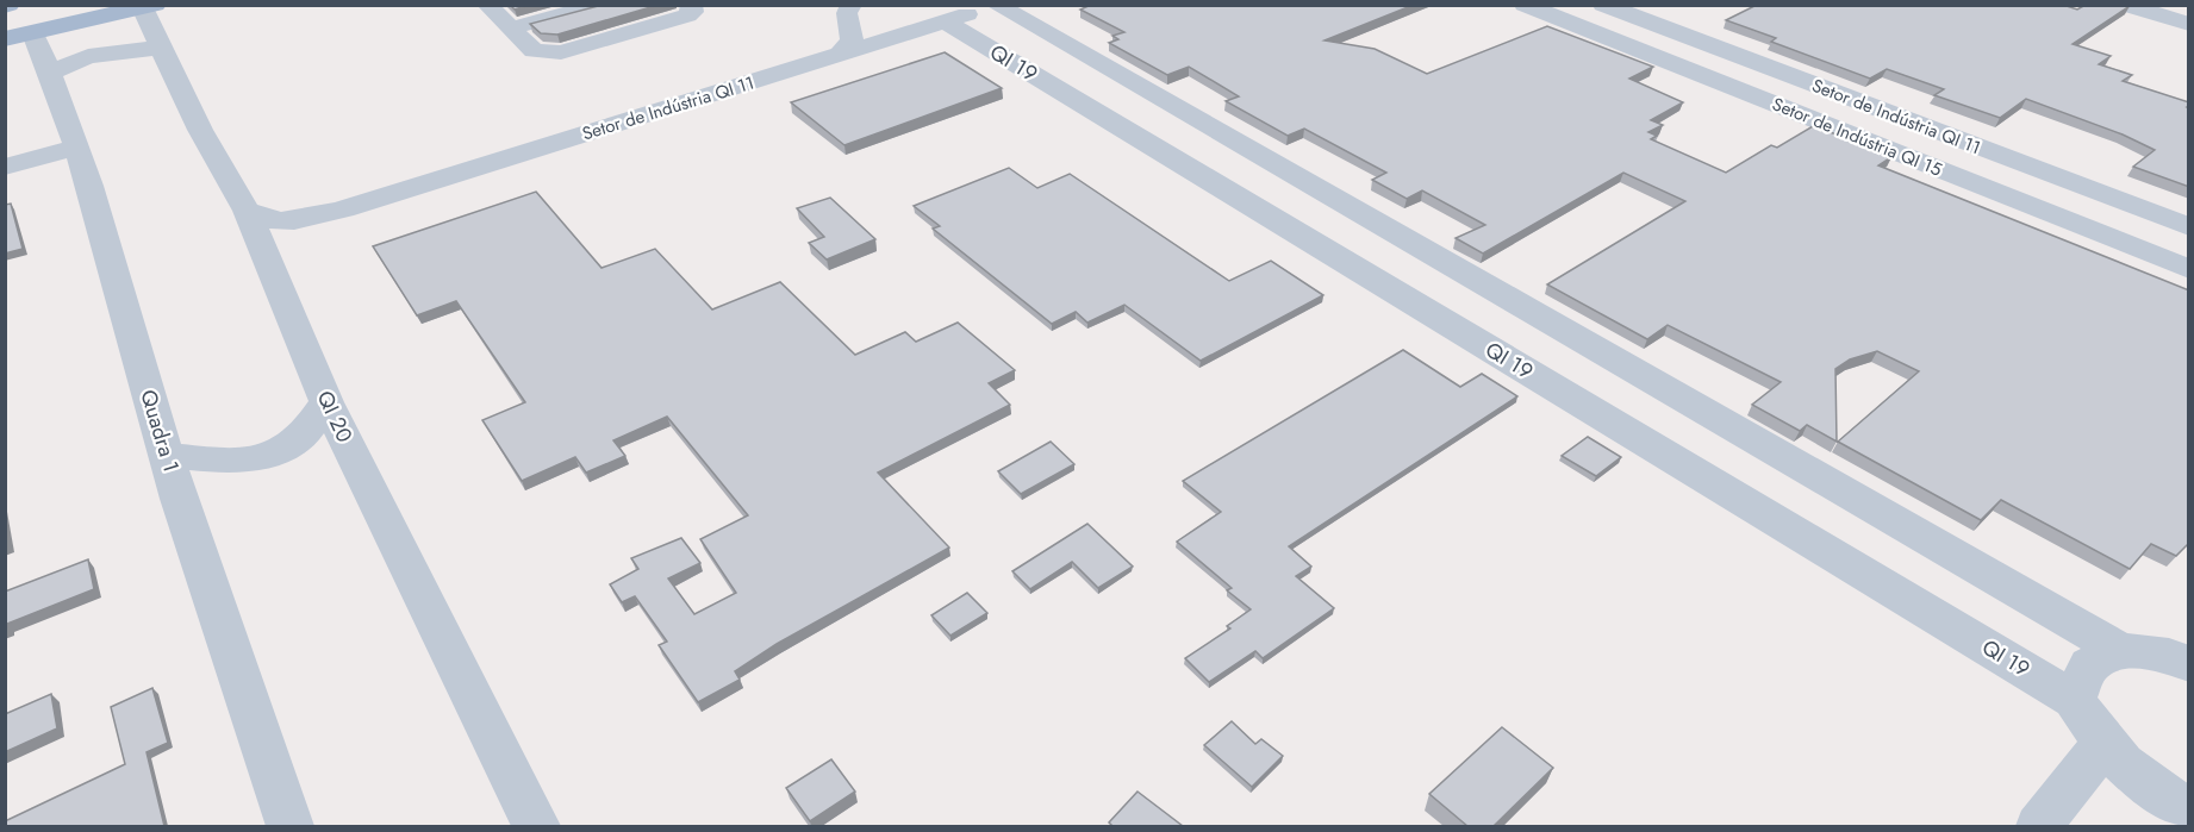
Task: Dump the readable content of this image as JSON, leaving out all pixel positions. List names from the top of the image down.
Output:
{
  "streets": {
    "street": [
      "QI 19",
      "Setor de Indústria QI 11",
      "Setor de Indústria QI 15",
      "QI 20",
      "Quadra 1"
    ]
  },
  "crossings": [
    ["QI 19", "Setor de Indústria QI 11"]
  ]
}
